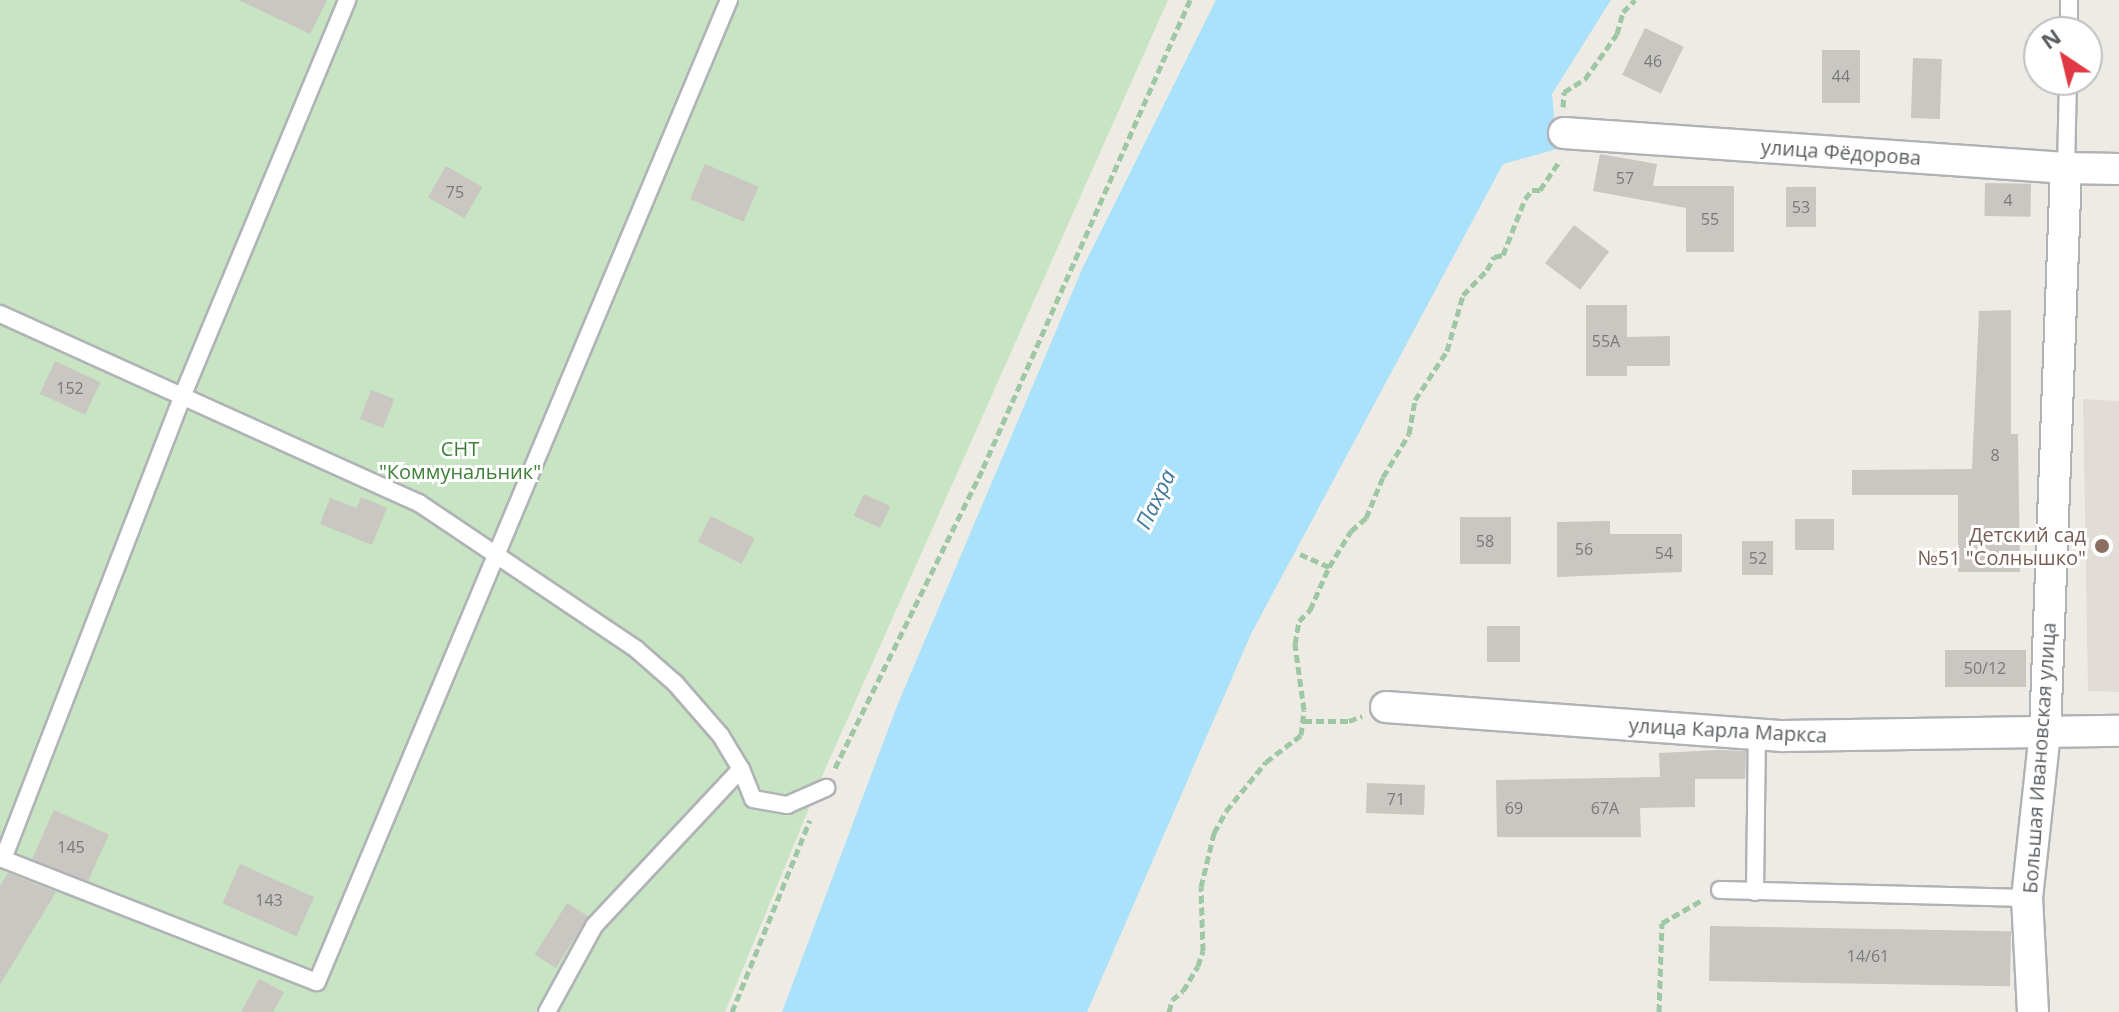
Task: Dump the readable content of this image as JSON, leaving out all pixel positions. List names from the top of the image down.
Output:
{
  "streets": {
    "street": ["улица Фёдорова", "улица Карла Маркса", "Большая Ивановская улица"]
  },
  "crossings": [
    ["улица Фёдорова", "Большая Ивановская улица"],
    ["улица Карла Маркса", "Большая Ивановская улица"]
  ],
  "water": ["Пахра"],
  "parks": ["СНТ \"Коммунальник\""],
  "places": ["Детский сад №51 \"Солнышко\""],
  "house_numbers": [
    "46",
    "44",
    "57",
    "75",
    "4",
    "53",
    "55",
    "55А",
    "152",
    "8",
    "58",
    "56",
    "54",
    "52",
    "50/12",
    "71",
    "69",
    "67А",
    "145",
    "143",
    "14/61"
  ],
  "north": "top left"
}
